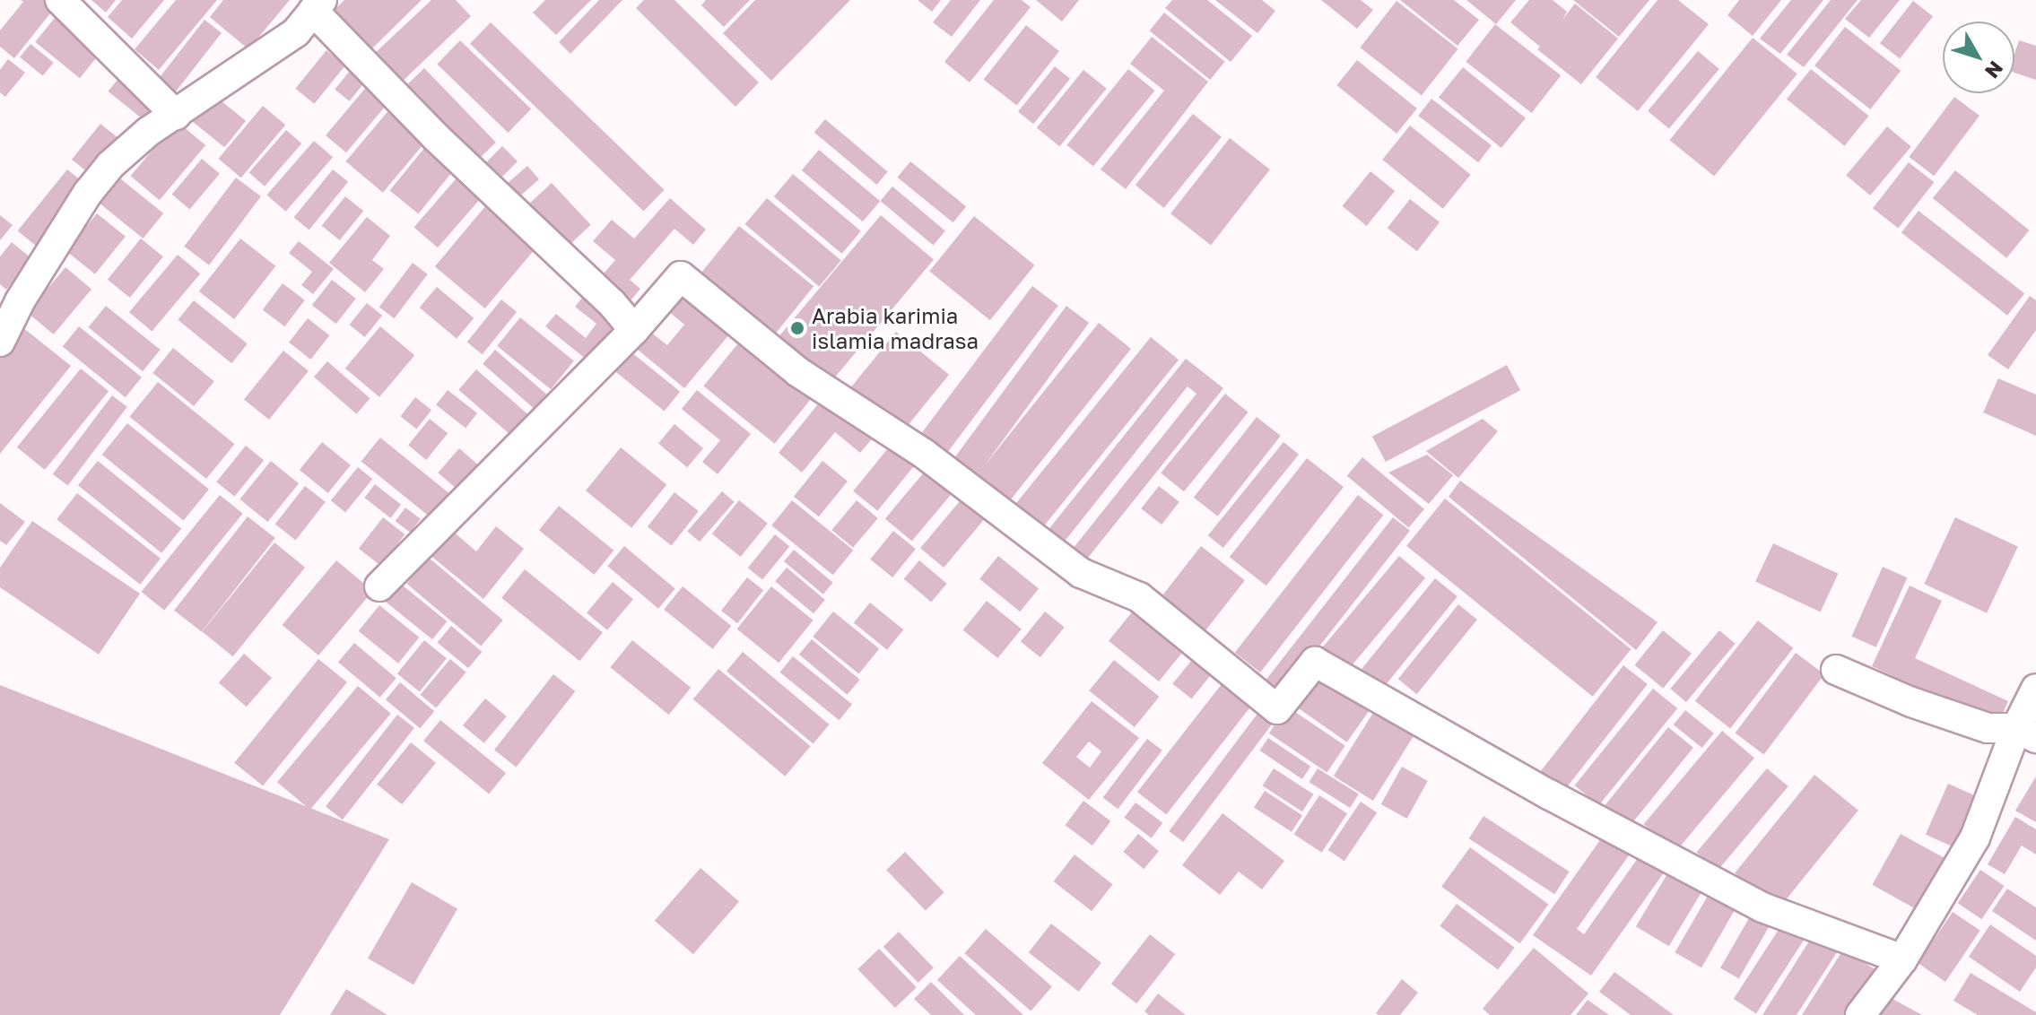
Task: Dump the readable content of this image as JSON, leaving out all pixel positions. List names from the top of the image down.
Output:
{
  "places": ["Arabia karimia islamia madrasa"],
  "north": "bottom right"
}
